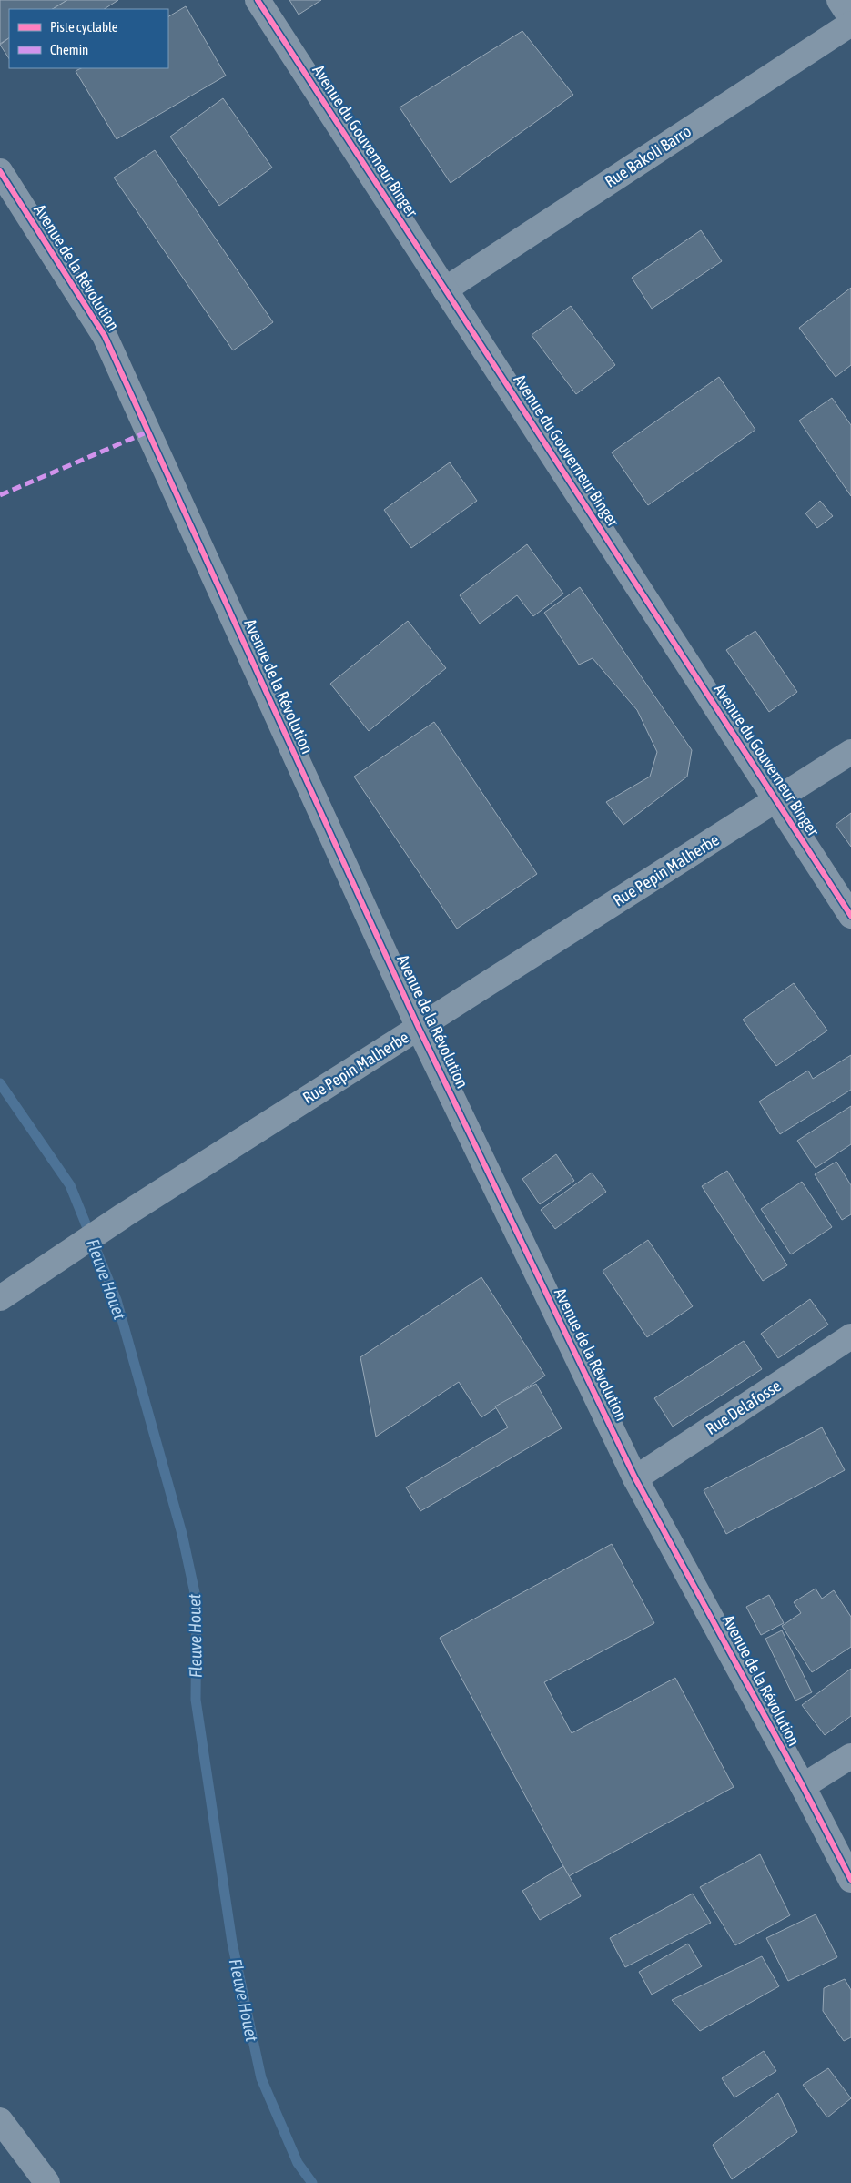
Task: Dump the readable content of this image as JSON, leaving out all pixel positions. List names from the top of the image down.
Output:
{
  "streets": {
    "street": [
      "Avenue du Gouverneur Binger",
      "Rue Bakoli Barro",
      "Avenue de la Révolution",
      "Rue Pepin Malherbe",
      "Rue Delafosse"
    ]
  },
  "crossings": [
    ["Avenue du Gouverneur Binger", "Rue Bakoli Barro"],
    ["Avenue du Gouverneur Binger", "Rue Pepin Malherbe"],
    ["Avenue de la Révolution", "Rue Pepin Malherbe"],
    ["Avenue de la Révolution", "Rue Delafosse"]
  ],
  "water": ["Fleuve Houet"],
  "legend": ["Piste cyclable", "Chemin"]
}
